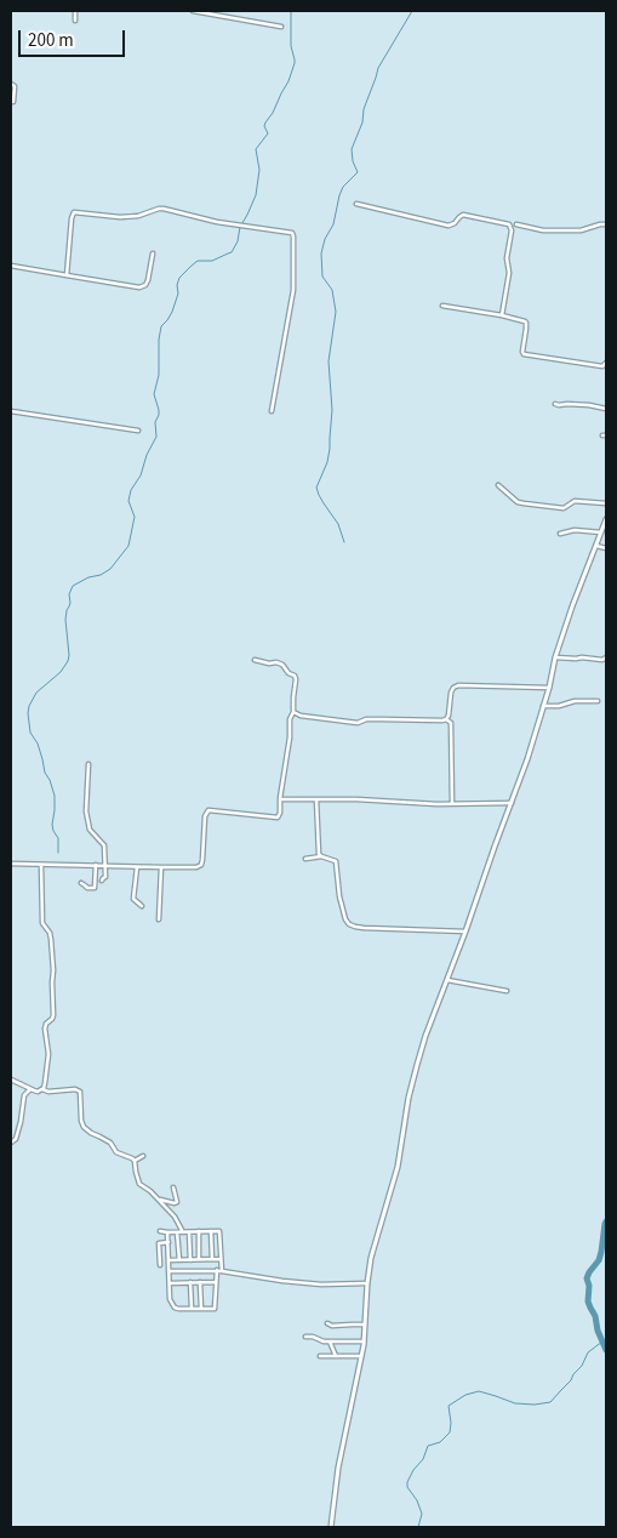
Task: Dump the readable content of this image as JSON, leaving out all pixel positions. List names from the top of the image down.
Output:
{
  "scale_bar": "200 m"
}
